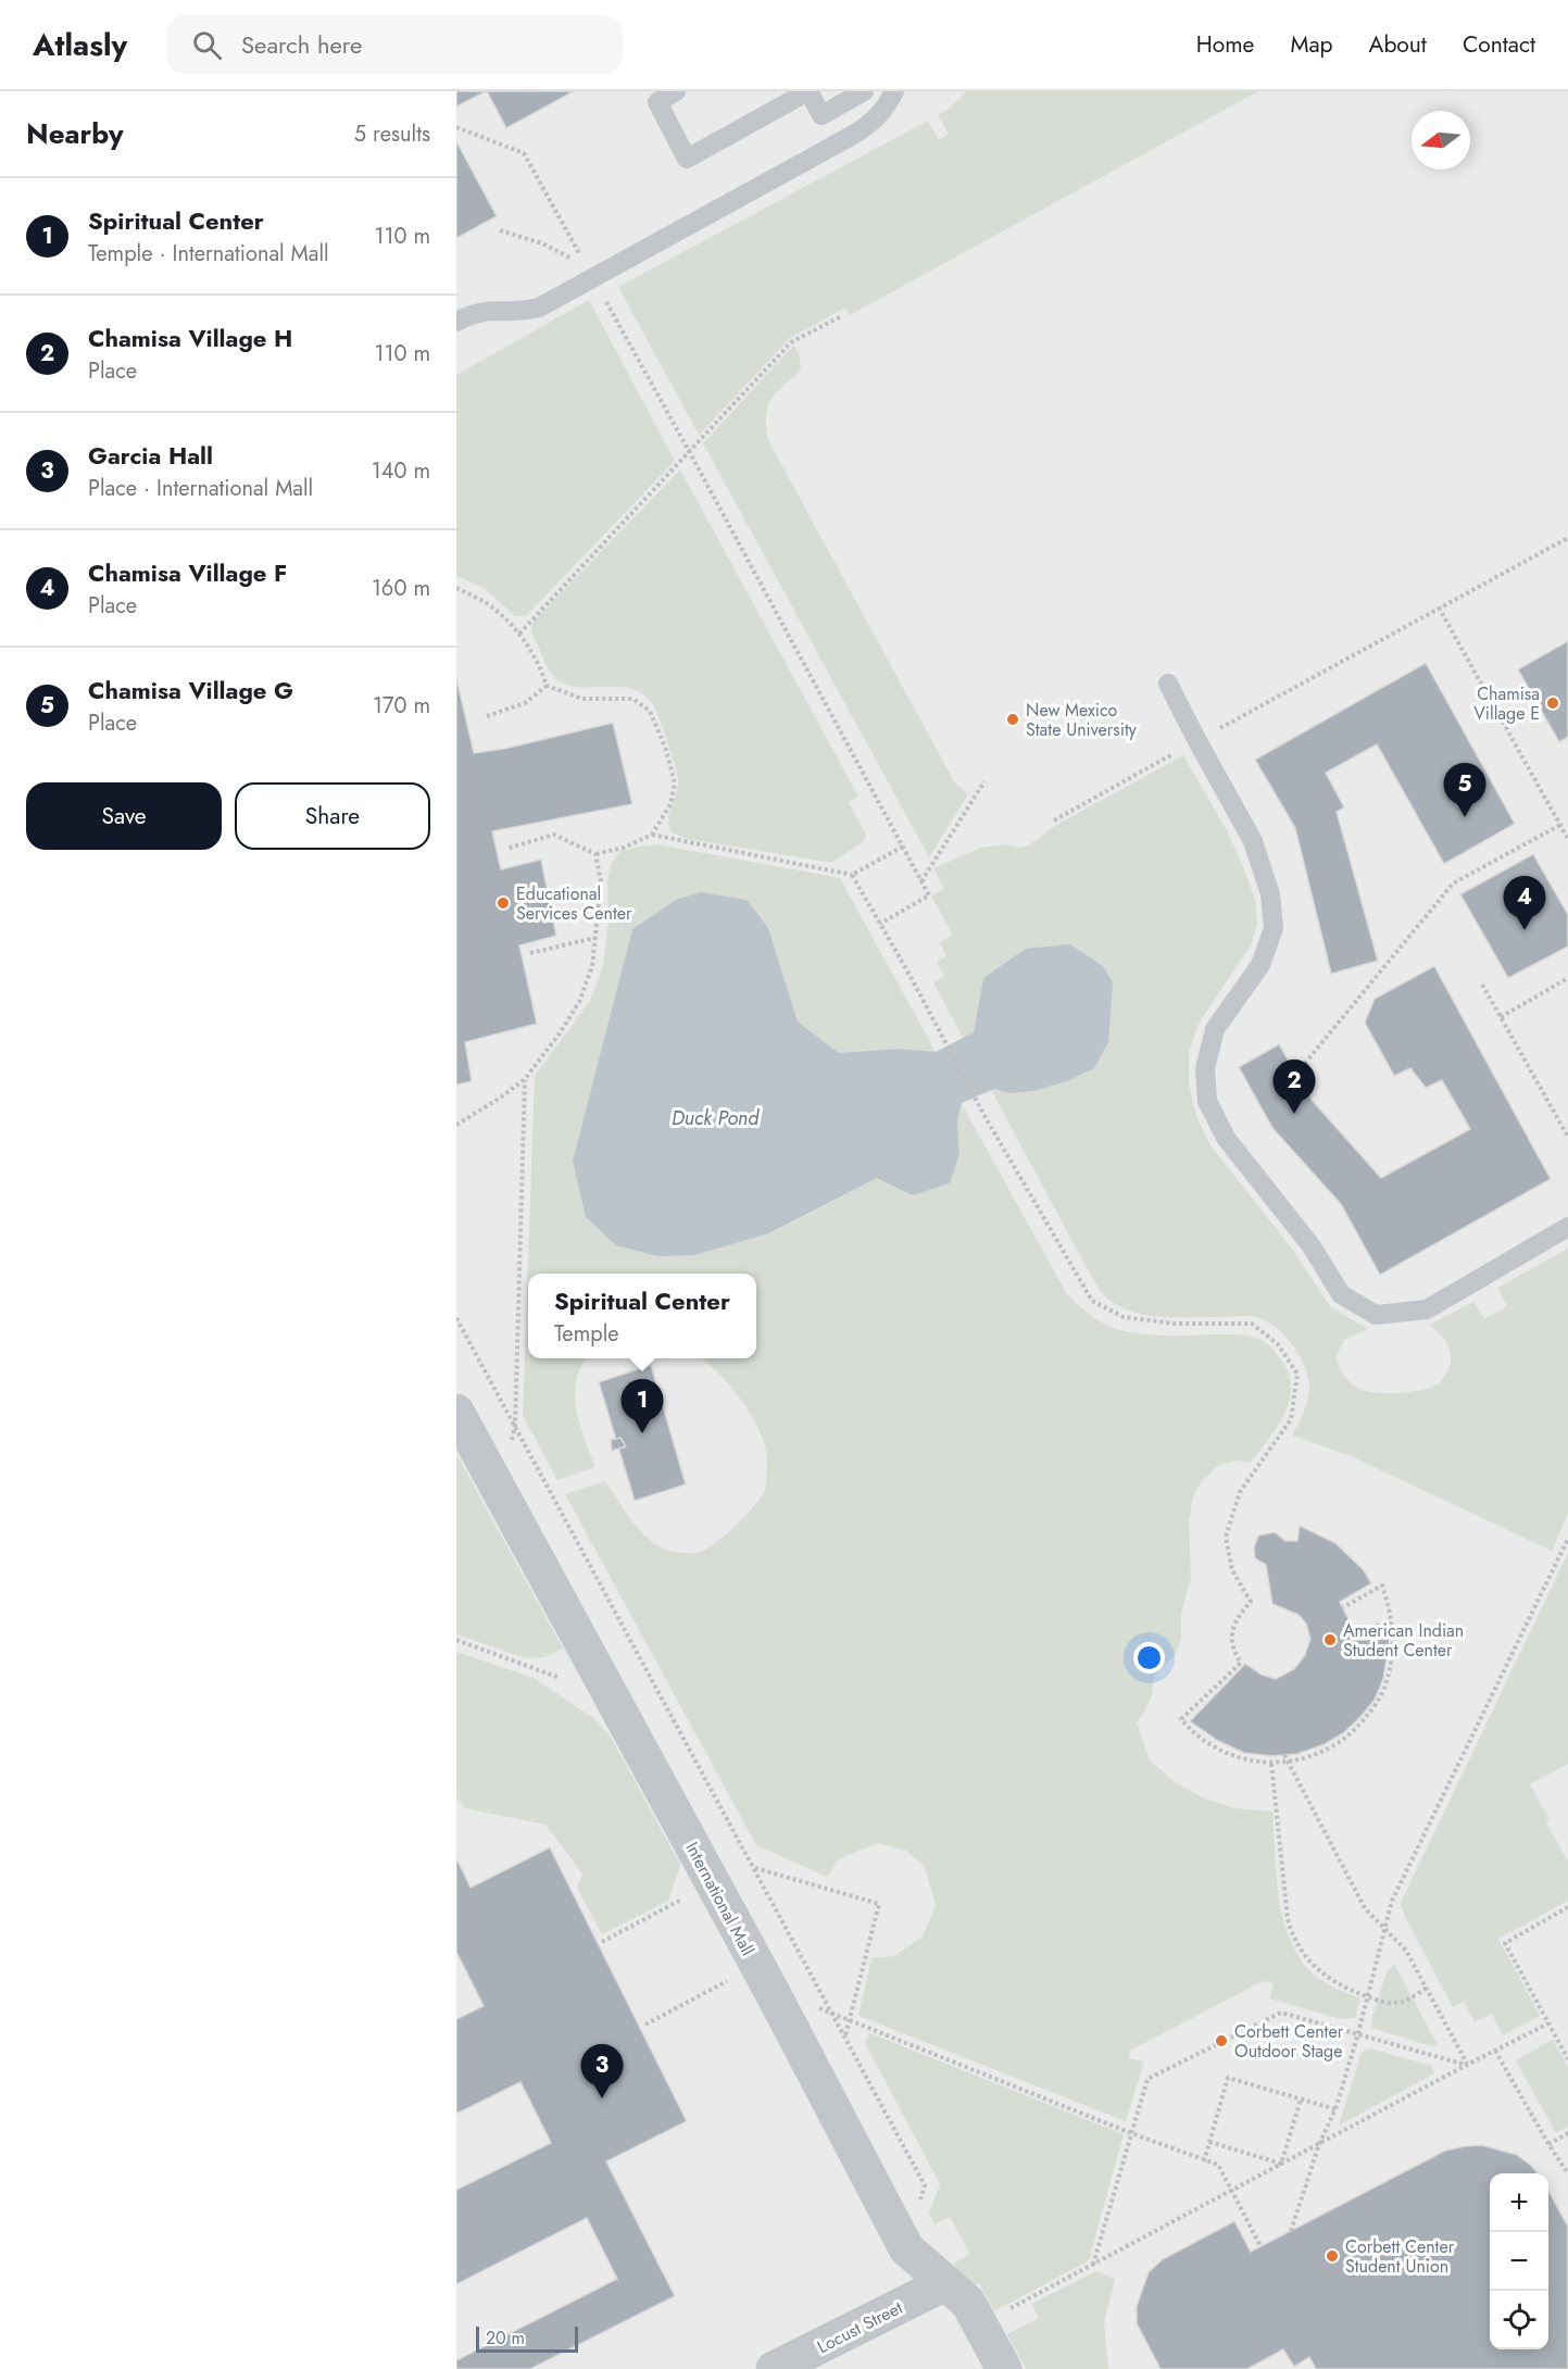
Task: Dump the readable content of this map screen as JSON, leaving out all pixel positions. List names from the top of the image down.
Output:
{
  "streets": {
    "street": ["International Mall", "Locust Street"]
  },
  "crossings": [
    ["International Mall", "Locust Street"]
  ],
  "water": ["Duck Pond"],
  "places": [
    "Chamisa Village E",
    "New Mexico State University",
    "Educational Services Center",
    "American Indian Student Center",
    "Corbett Center Outdoor Stage",
    "Corbett Center Student Union"
  ],
  "scale_bar": "20 m",
  "north": "left",
  "page": {
    "header": "Atlasly",
    "search": "Search here",
    "nav": [
      "Home",
      "Map",
      "About",
      "Contact"
    ],
    "heading": ["Nearby", "5 results"],
    "list": [
      {
        "mark": "1",
        "name": "Spiritual Center",
        "note": "Temple · International Mall",
        "value": "110 m"
      },
      {
        "mark": "2",
        "name": "Chamisa Village H",
        "note": "Place",
        "value": "110 m"
      },
      {
        "mark": "3",
        "name": "Garcia Hall",
        "note": "Place · International Mall",
        "value": "140 m"
      },
      {
        "mark": "4",
        "name": "Chamisa Village F",
        "note": "Place",
        "value": "160 m"
      },
      {
        "mark": "5",
        "name": "Chamisa Village G",
        "note": "Place",
        "value": "170 m"
      }
    ],
    "buttons": ["Save", "Share"],
    "pins": [
      "5",
      "4",
      "2",
      "1",
      "3"
    ],
    "popup": ["Spiritual Center", "Temple"],
    "map_buttons": ["+", "−"],
    "scale": "20 m"
  }
}
